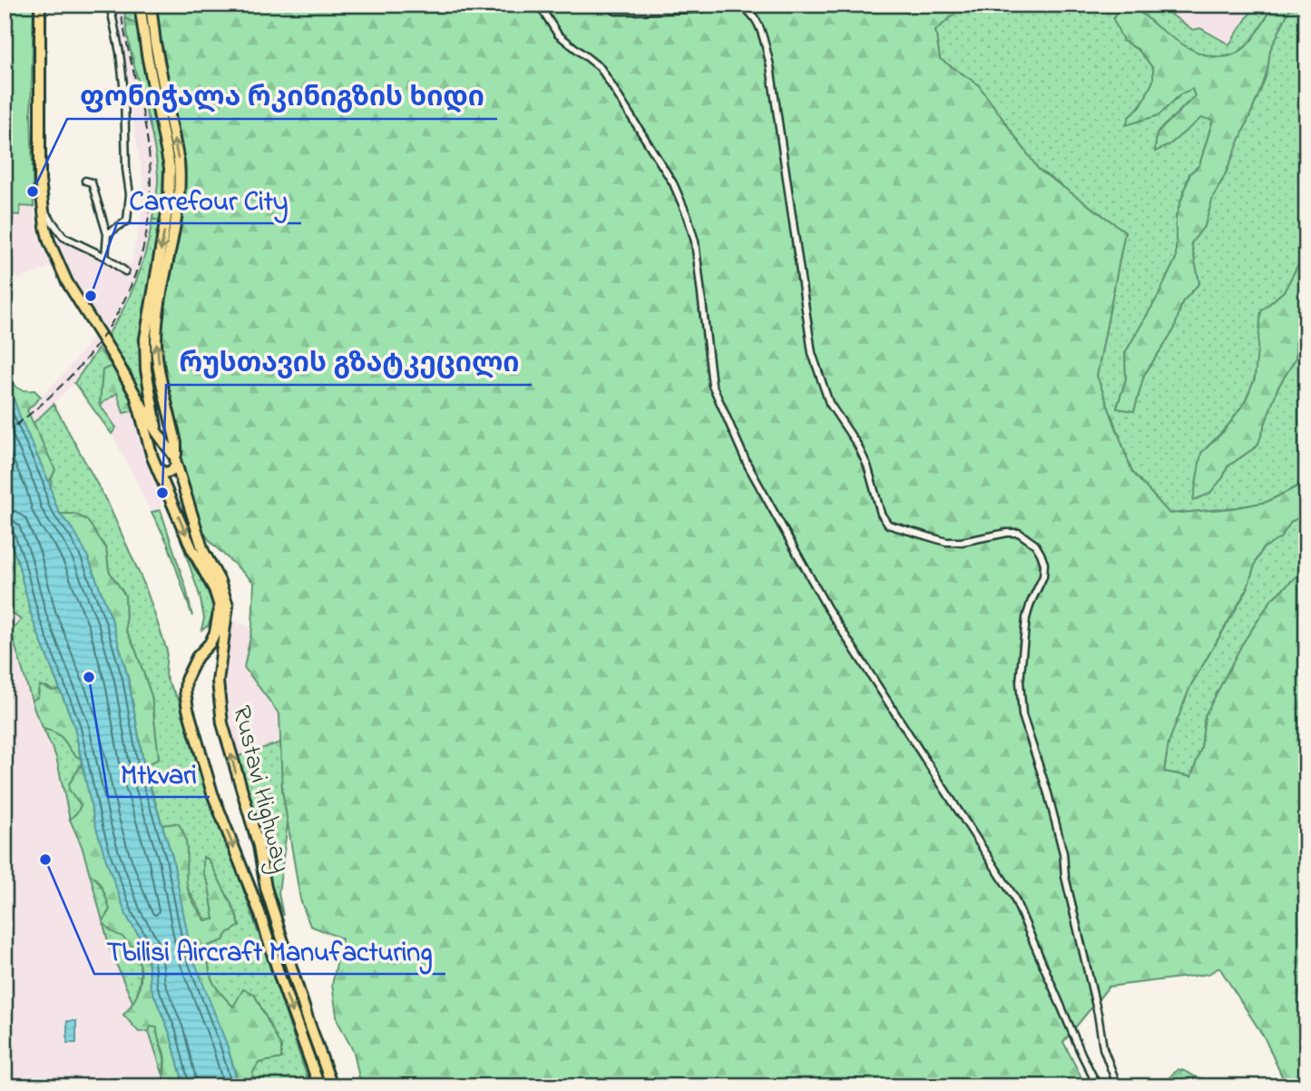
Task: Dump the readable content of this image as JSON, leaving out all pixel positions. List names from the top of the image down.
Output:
{
  "streets": {
    "highway": ["Rustavi Highway"]
  },
  "places": [
    "ფონიჭალა რკინიგზის ხიდი",
    "Carrefour City",
    "რუსთავის გზატკეცილი",
    "Mtkvari",
    "Tbilisi Aircraft Manufacturing"
  ]
}
